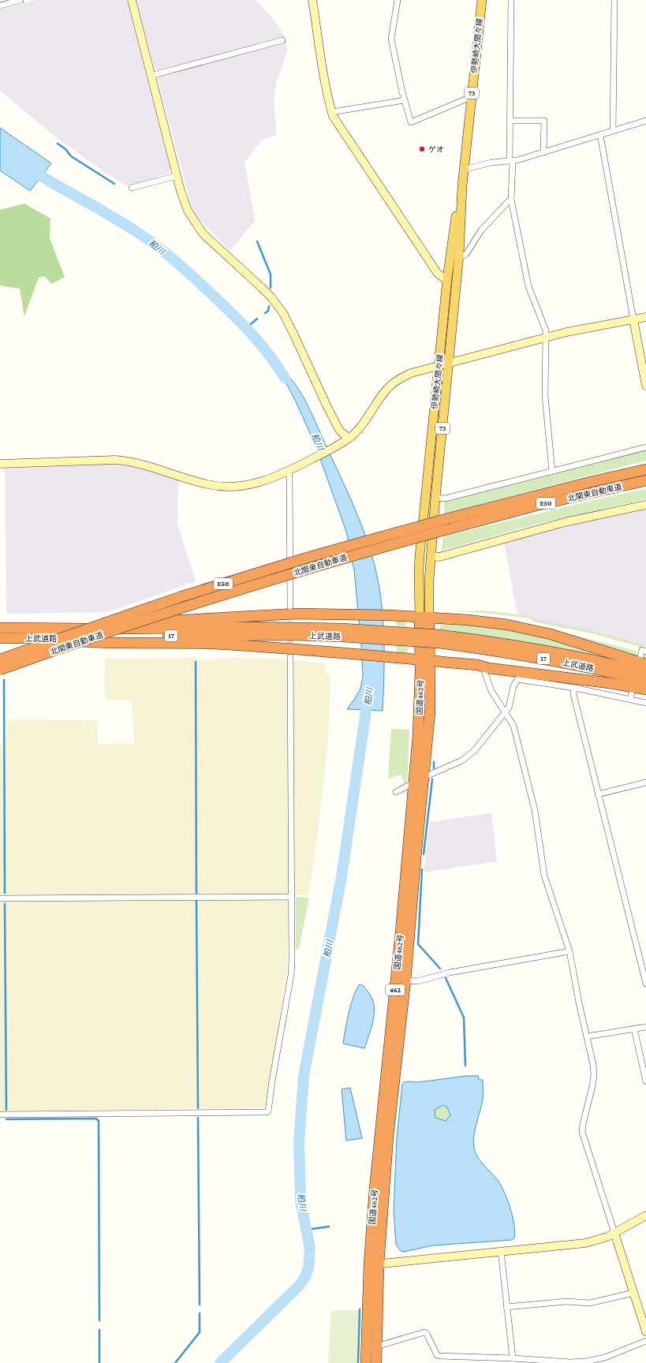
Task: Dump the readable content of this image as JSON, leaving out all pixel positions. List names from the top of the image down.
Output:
{
  "streets": {
    "highway": [
      "北関東自動車道",
      "E50",
      "17",
      "上武道路",
      "国道462号",
      "462"
    ],
    "main road": ["伊勢崎大間々線", "73"]
  },
  "crossings": [
    ["伊勢崎大間々線", "国道462号"]
  ],
  "water": ["粕川"],
  "places": ["ゲオ"]
}
